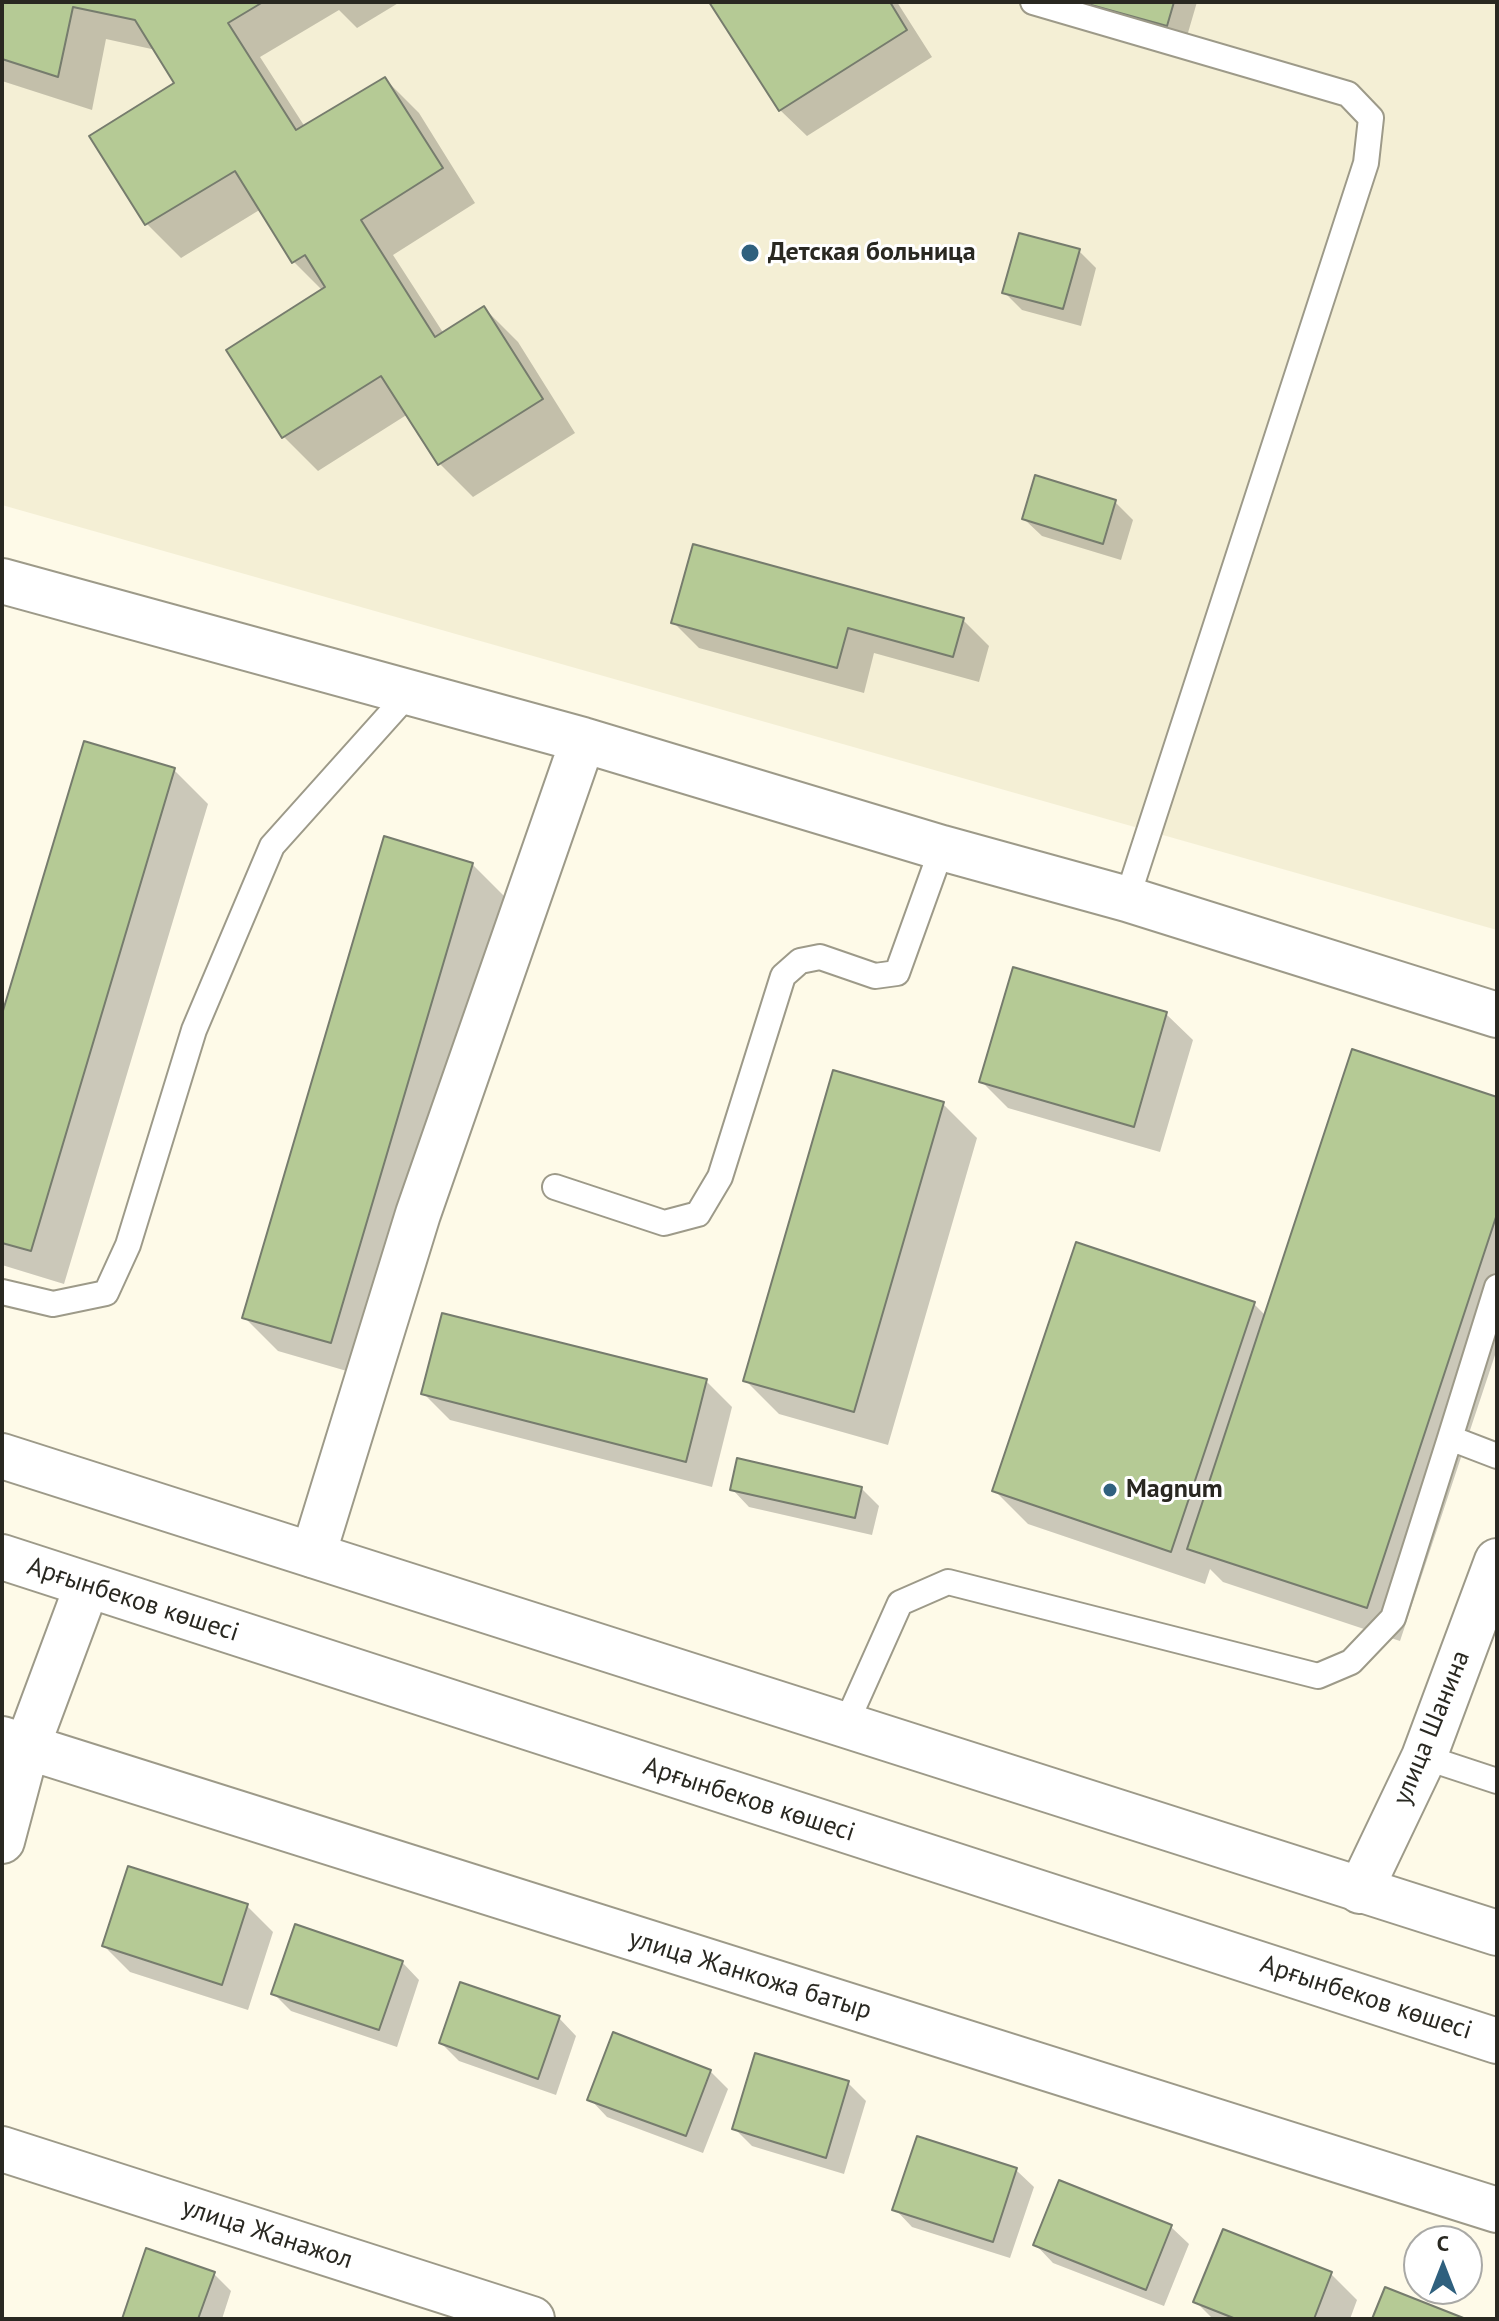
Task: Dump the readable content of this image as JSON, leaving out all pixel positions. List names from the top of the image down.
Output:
{
  "streets": {
    "street": [
      "Арғынбеков көшесі",
      "улица Шанина",
      "улица Жанкожа батыр",
      "улица Жанажол"
    ]
  },
  "places": ["Детская больница", "Magnum"],
  "north": "top"
}
